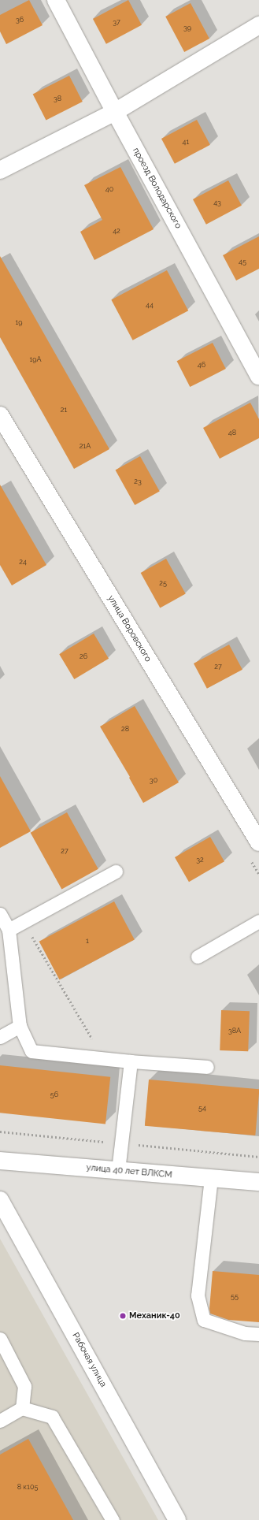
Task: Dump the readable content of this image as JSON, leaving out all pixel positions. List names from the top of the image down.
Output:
{
  "streets": {
    "street": [
      "проезд Володарского",
      "улица Воровского",
      "улица 40 лет ВЛКСМ",
      "Рабочая улица"
    ]
  },
  "places": ["Механик-40"],
  "house_numbers": [
    "36",
    "37",
    "39",
    "38",
    "41",
    "40",
    "43",
    "42",
    "45",
    "44",
    "19",
    "19А",
    "46",
    "21",
    "48",
    "21А",
    "23",
    "24",
    "25",
    "26",
    "27",
    "28",
    "30",
    "27",
    "32",
    "1",
    "38А",
    "56",
    "54",
    "55",
    "8 к105"
  ]
}
